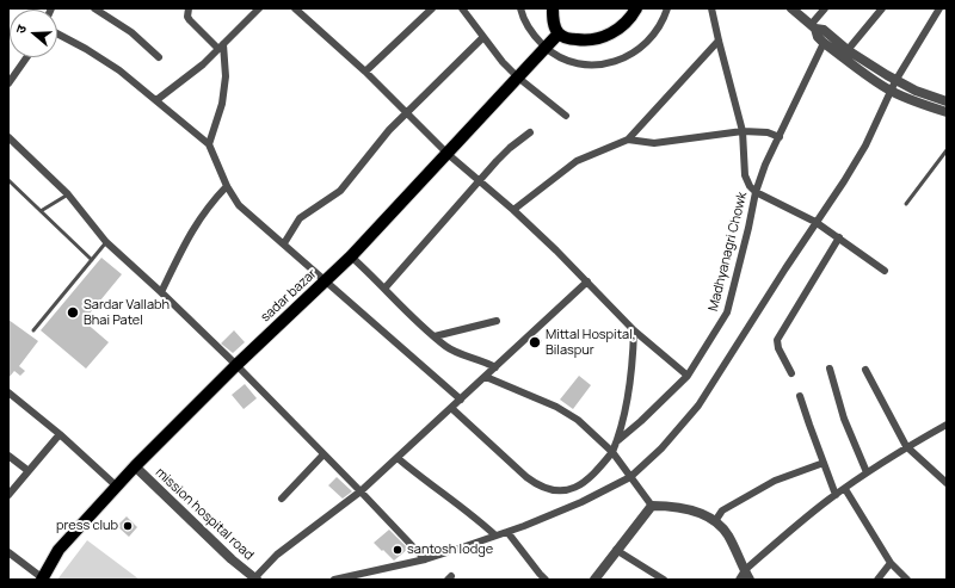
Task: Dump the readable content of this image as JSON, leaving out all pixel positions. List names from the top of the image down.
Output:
{
  "streets": {
    "main road": ["sadar bazar"],
    "street": ["Madhyanagri Chowk", "mission hospital road"]
  },
  "crossings": [
    ["sadar bazar", "mission hospital road"]
  ],
  "places": [
    "Sardar Vallabh Bhai Patel",
    "Mittal Hospital, Bilaspur",
    "press club",
    "santosh lodge"
  ],
  "north": "left"
}
